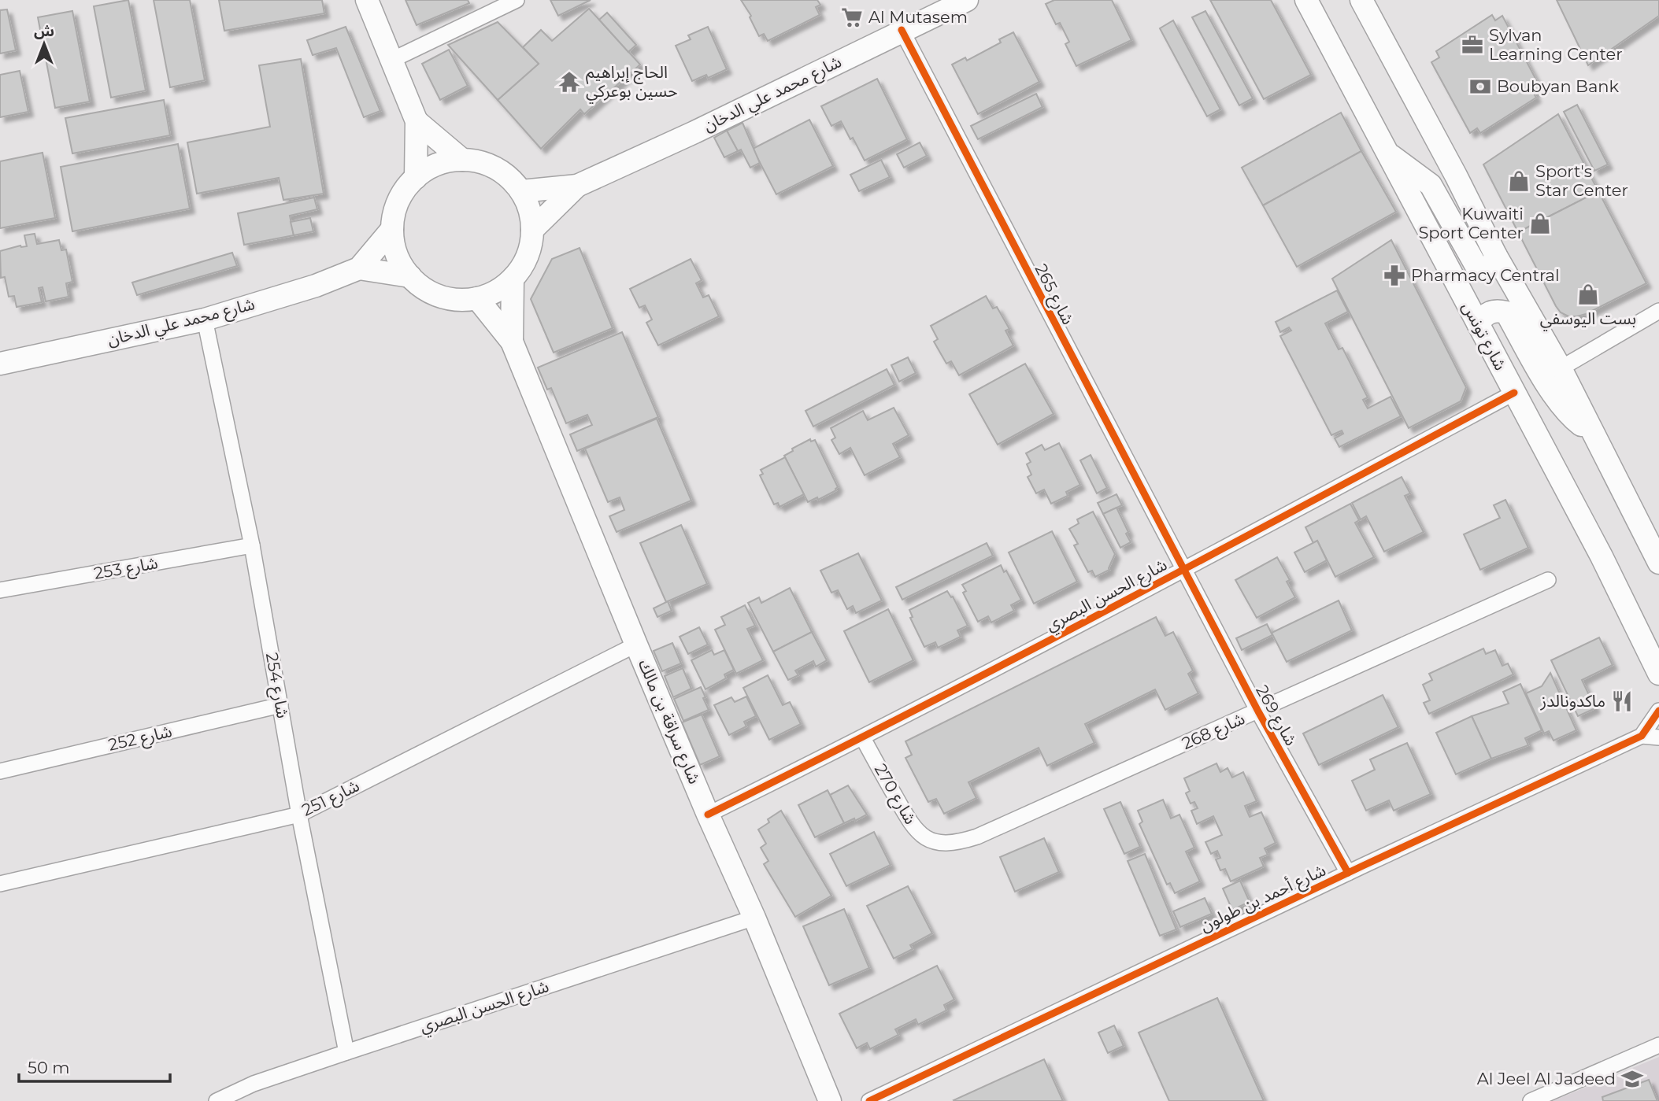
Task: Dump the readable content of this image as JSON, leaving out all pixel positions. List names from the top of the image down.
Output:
{
  "streets": {
    "street": [
      "شارع محمد علي الدخان",
      "شارع 265",
      "شارع تونس",
      "شارع 253",
      "شارع الحسن البصري",
      "شارع 254",
      "شارع 269",
      "شارع سراقة بن مالك",
      "شارع 268",
      "شارع 252",
      "شارع 270",
      "شارع 251",
      "شارع أحمد بن طولون"
    ]
  },
  "crossings": [
    ["شارع محمد علي الدخان", "شارع 265"],
    ["شارع محمد علي الدخان", "شارع 254"],
    ["شارع محمد علي الدخان", "شارع سراقة بن مالك"],
    ["شارع 265", "شارع الحسن البصري"],
    ["شارع 265", "شارع 269"],
    ["شارع تونس", "شارع الحسن البصري"],
    ["شارع 253", "شارع 254"],
    ["شارع الحسن البصري", "شارع 254"],
    ["شارع الحسن البصري", "شارع 269"],
    ["شارع الحسن البصري", "شارع سراقة بن مالك"],
    ["شارع الحسن البصري", "شارع 270"],
    ["شارع 254", "شارع 252"],
    ["شارع 254", "شارع 251"],
    ["شارع 269", "شارع 268"],
    ["شارع 269", "شارع أحمد بن طولون"],
    ["شارع سراقة بن مالك", "شارع 251"],
    ["شارع 268", "شارع 270"]
  ],
  "places": {
    "supermarket": ["Al Mutasem"],
    "office": ["Sylvan Learning Center"],
    "temple": ["الحاج إبراهيم حسين بوعركي"],
    "bank": ["Boubyan Bank"],
    "shop": ["Sport's Star Center", "Kuwaiti Sport Center", "بست اليوسفي"],
    "pharmacy": ["Pharmacy Central"],
    "restaurant": ["ماكدونالدز"],
    "school or university": ["Al Jeel Al Jadeed"]
  },
  "scale_bar": "50 m",
  "north": "top"
}
